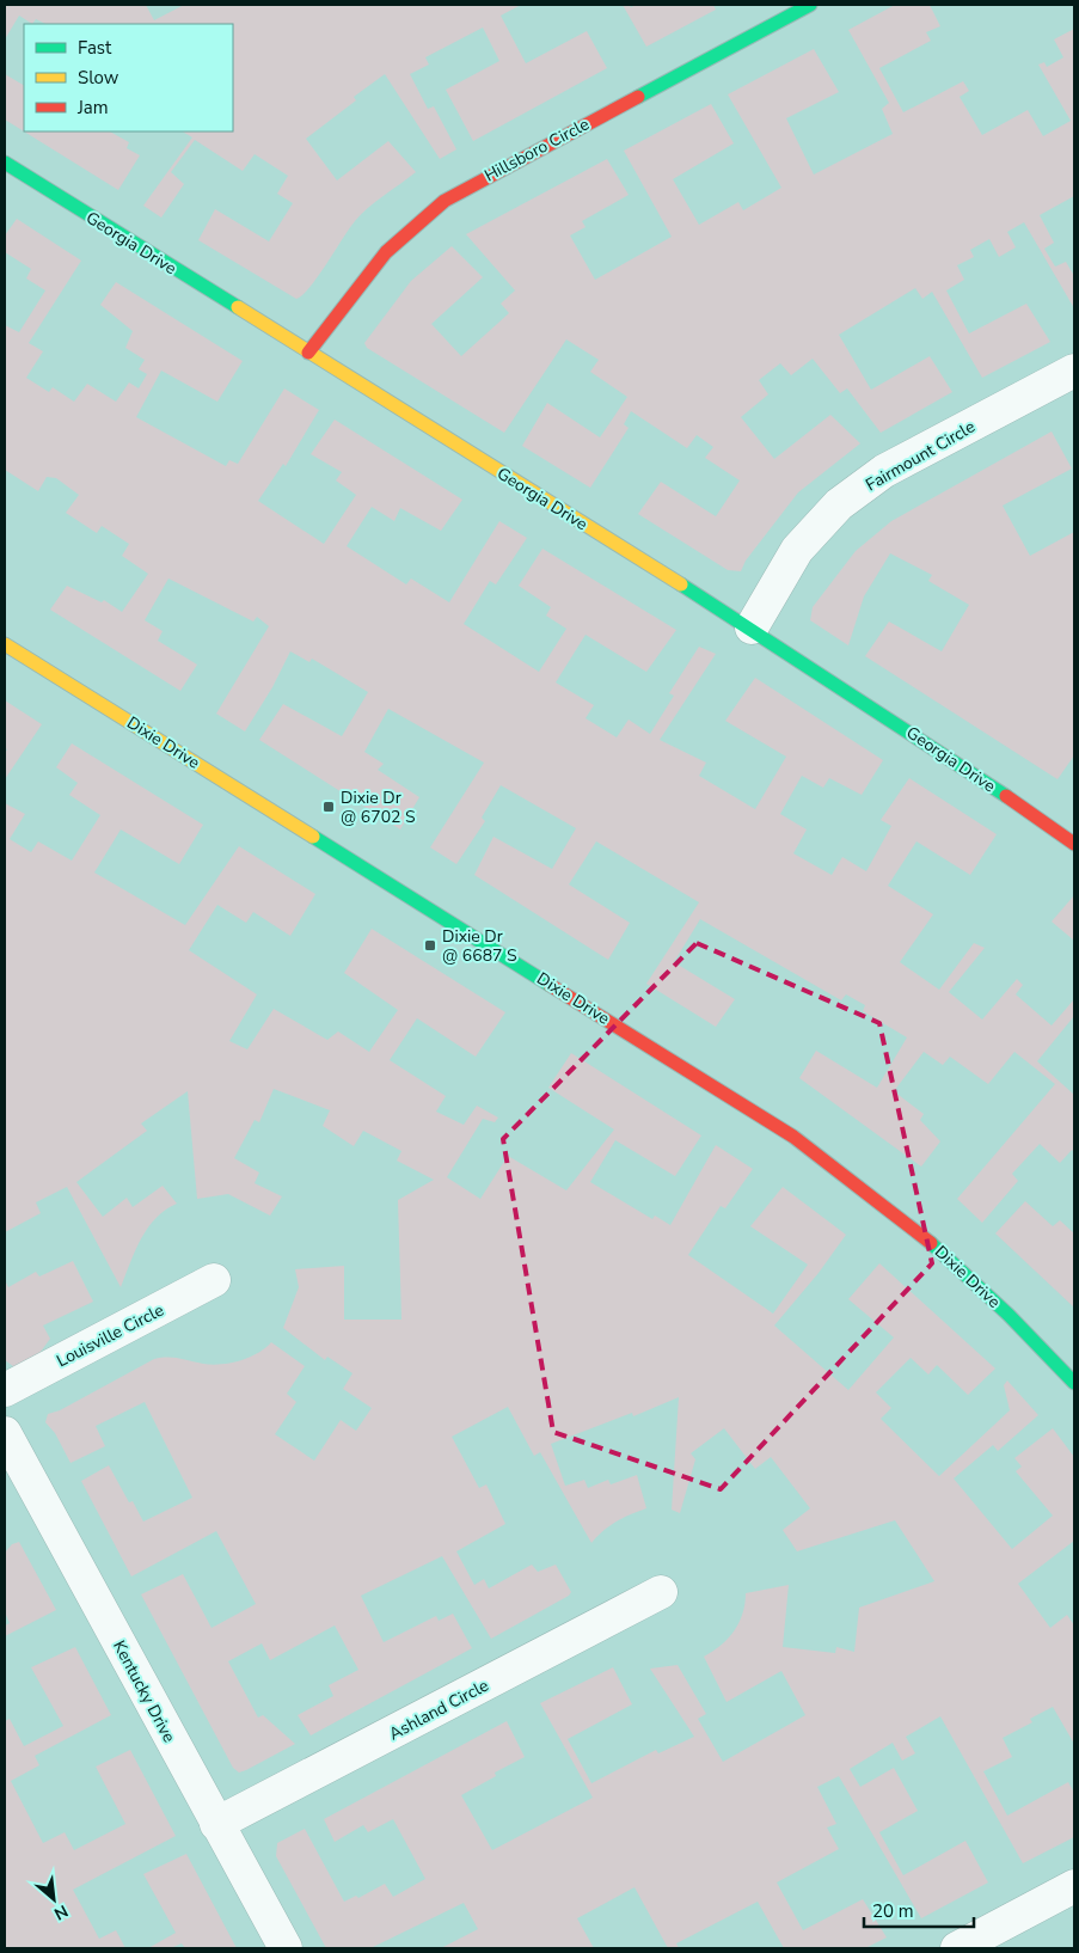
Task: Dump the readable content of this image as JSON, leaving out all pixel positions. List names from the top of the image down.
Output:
{
  "streets": {
    "street": [
      "Hillsboro Circle",
      "Georgia Drive",
      "Fairmount Circle",
      "Dixie Drive",
      "Louisville Circle",
      "Kentucky Drive",
      "Ashland Circle"
    ]
  },
  "crossings": [
    ["Hillsboro Circle", "Georgia Drive"],
    ["Georgia Drive", "Fairmount Circle"],
    ["Kentucky Drive", "Ashland Circle"]
  ],
  "places": {
    "transit": ["Dixie Dr @ 6702 S", "Dixie Dr @ 6687 S"]
  },
  "legend": ["Fast", "Slow", "Jam"],
  "scale_bar": "20 m",
  "north": "bottom right"
}
